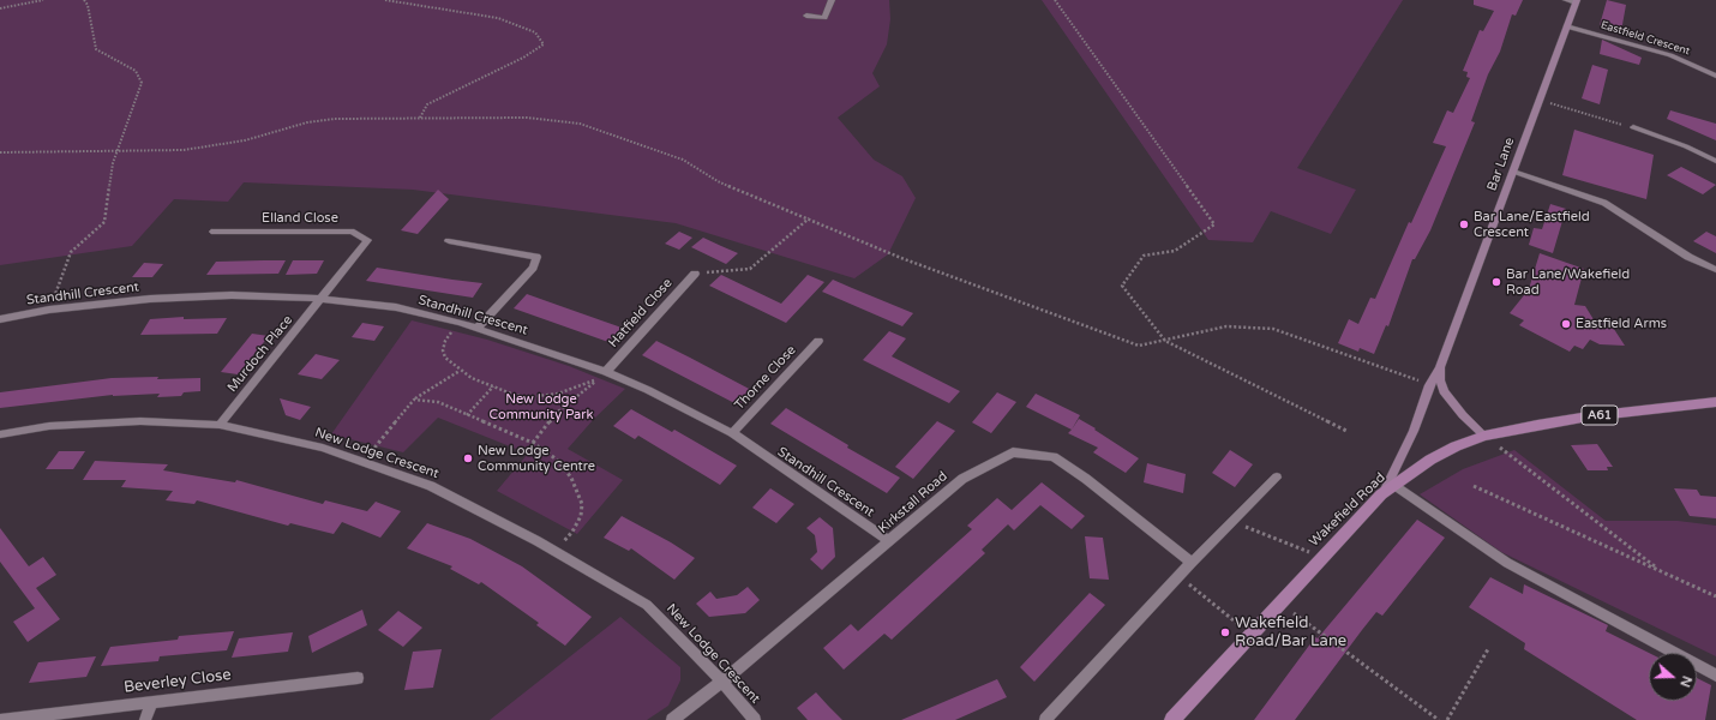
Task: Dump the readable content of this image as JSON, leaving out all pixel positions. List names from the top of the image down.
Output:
{
  "streets": {
    "main road": ["Bar Lane", "A61", "Wakefield Road"],
    "street": [
      "Eastfield Crescent",
      "Elland Close",
      "Standhill Crescent",
      "Hatfield Close",
      "Murdoch Place",
      "Thorne Close",
      "New Lodge Crescent",
      "Kirkstall Road",
      "Beverley Close"
    ]
  },
  "crossings": [
    ["Eastfield Crescent", "Bar Lane"],
    ["Bar Lane", "Wakefield Road"],
    ["Elland Close", "Standhill Crescent"],
    ["Elland Close", "Murdoch Place"],
    ["Standhill Crescent", "Hatfield Close"],
    ["Standhill Crescent", "Murdoch Place"],
    ["Standhill Crescent", "Thorne Close"],
    ["Standhill Crescent", "Kirkstall Road"],
    ["Murdoch Place", "New Lodge Crescent"],
    ["New Lodge Crescent", "Kirkstall Road"]
  ],
  "parks": ["New Lodge Community Park"],
  "places": [
    "Bar Lane/Eastfield Crescent",
    "Bar Lane/Wakefield Road",
    "Eastfield Arms",
    "New Lodge Community Centre",
    "Wakefield Road/Bar Lane"
  ],
  "north": "right"
}
